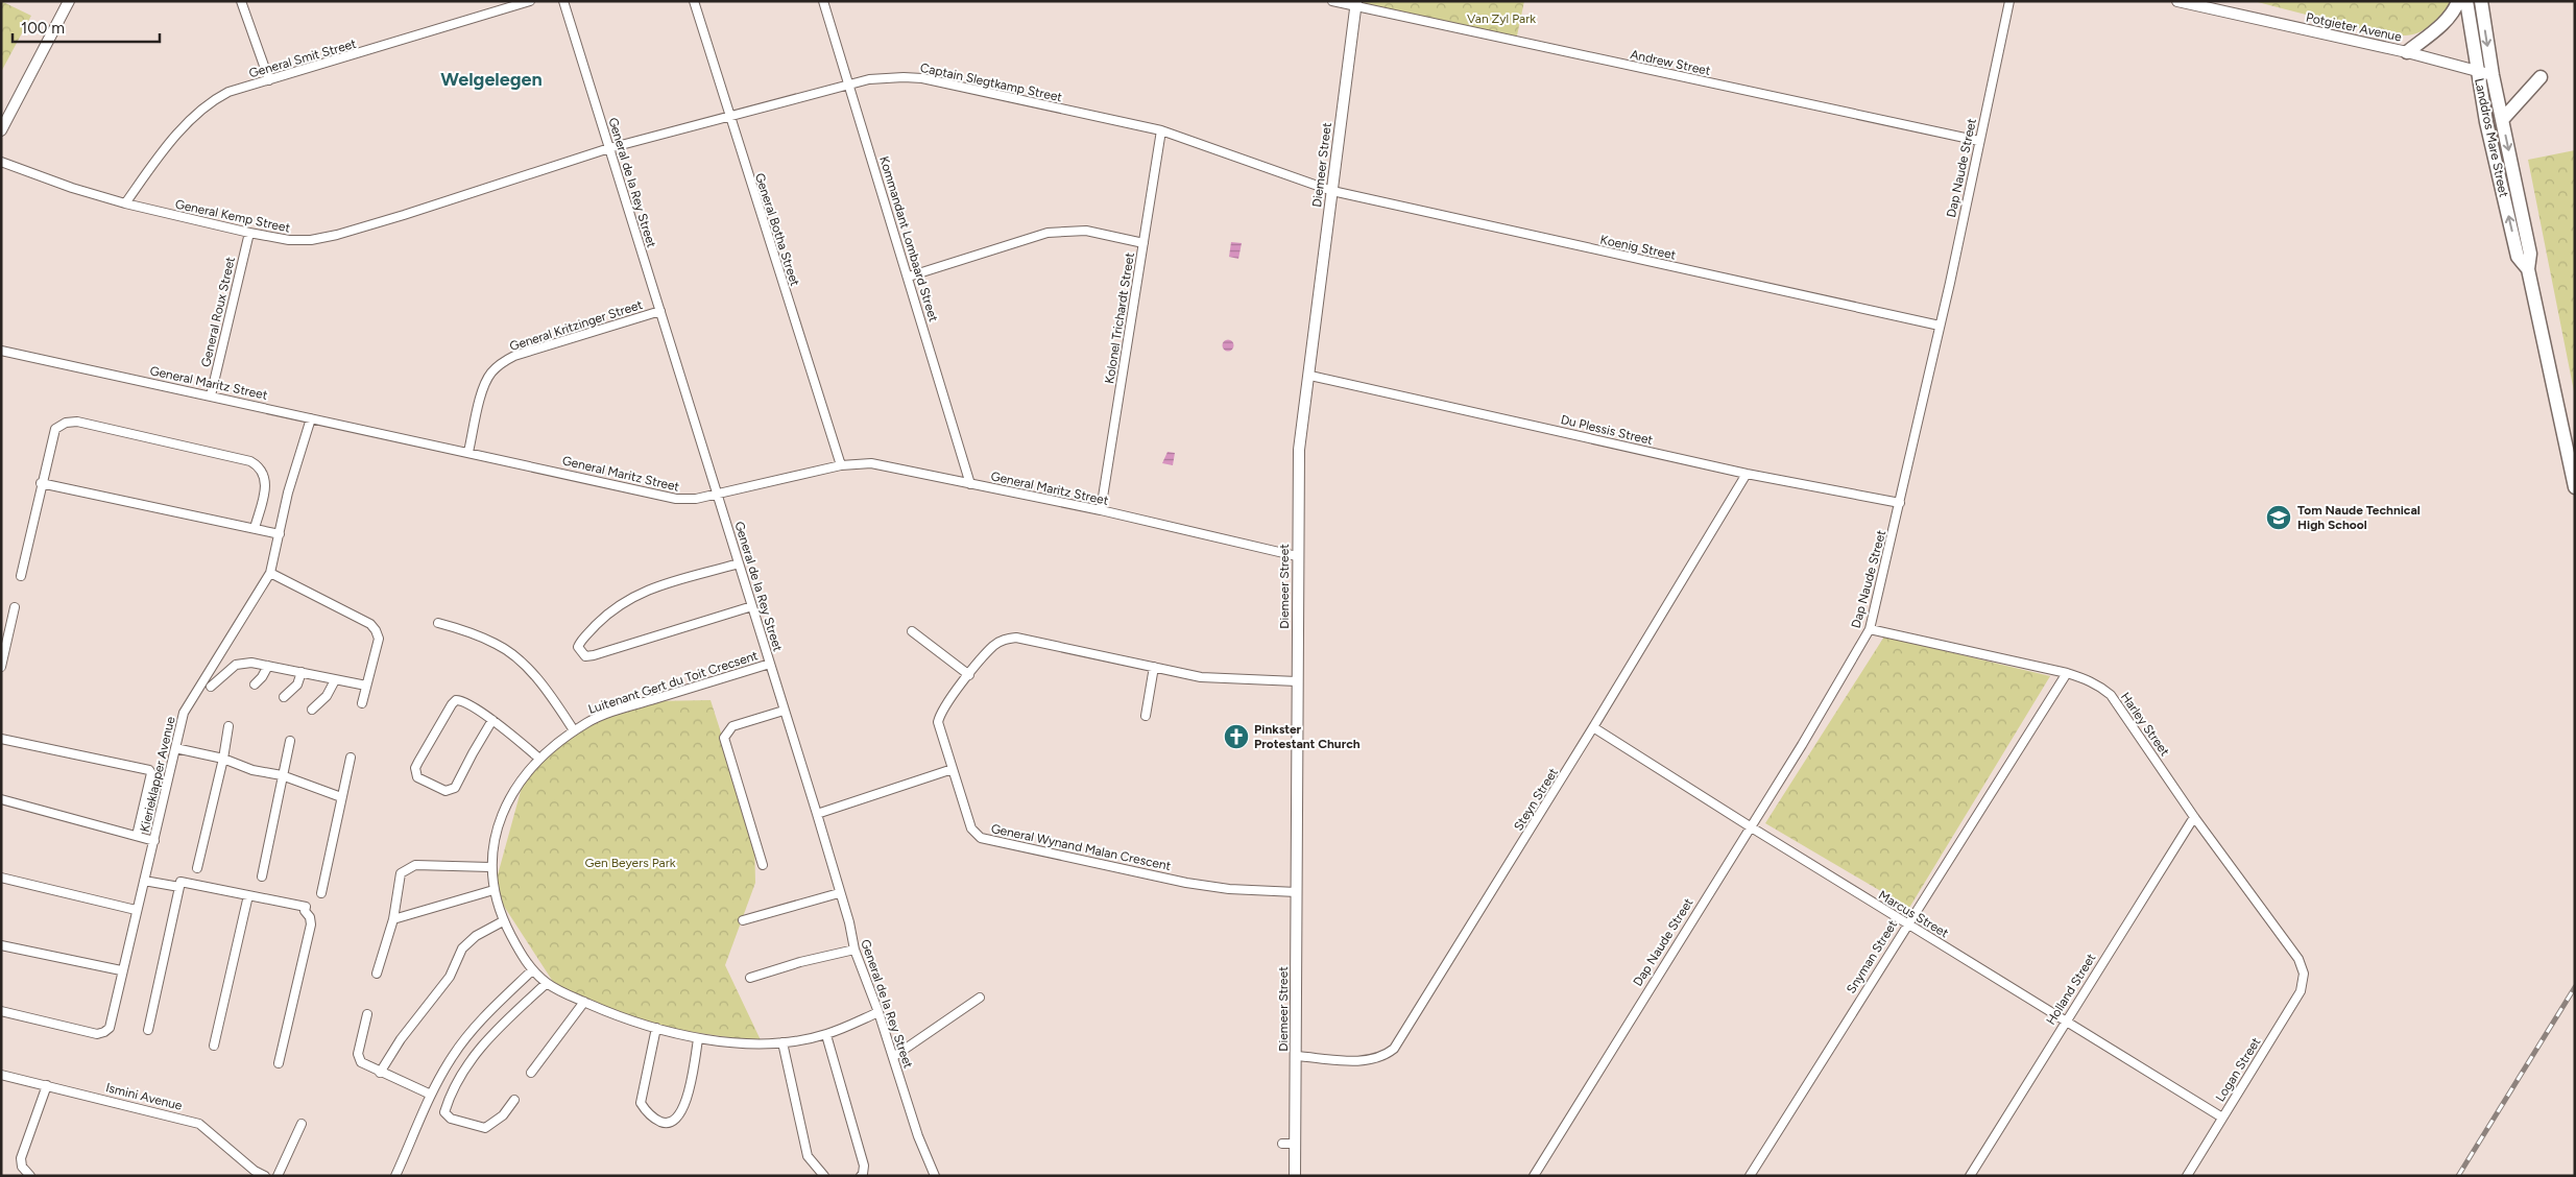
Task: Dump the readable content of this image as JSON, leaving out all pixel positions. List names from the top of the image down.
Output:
{
  "streets": {
    "main road": ["Landdros Mare Street"],
    "street": [
      "Potgieter Avenue",
      "General Smit Street",
      "Andrew Street",
      "Captain Slegtkamp Street",
      "Diemeer Street",
      "Dap Naude Street",
      "General de la Rey Street",
      "General Kemp Street",
      "General Botha Street",
      "Kommandant Lombaard Street",
      "Koenig Street",
      "General Roux Street",
      "Kolonel Trichardt Street",
      "General Kritzinger Street",
      "General Maritz Street",
      "Du Plessis Street",
      "Luitenant Gert du Toit Crecsent",
      "Harley Street",
      "Kierieklapper Avenue",
      "Steyn Street",
      "General Wynand Malan Crescent",
      "Marcus Street",
      "Snyman Street",
      "Holland Street",
      "Logan Street",
      "Ismini Avenue"
    ]
  },
  "crossings": [
    ["Potgieter Avenue", "Landdros Mare Street"],
    ["General Smit Street", "General Kemp Street"],
    ["Andrew Street", "Diemeer Street"],
    ["Andrew Street", "Dap Naude Street"],
    ["Captain Slegtkamp Street", "Diemeer Street"],
    ["Captain Slegtkamp Street", "General de la Rey Street"],
    ["Captain Slegtkamp Street", "General Kemp Street"],
    ["Captain Slegtkamp Street", "General Botha Street"],
    ["Captain Slegtkamp Street", "Kommandant Lombaard Street"],
    ["Captain Slegtkamp Street", "Koenig Street"],
    ["Captain Slegtkamp Street", "Kolonel Trichardt Street"],
    ["Diemeer Street", "Koenig Street"],
    ["Diemeer Street", "General Maritz Street"],
    ["Diemeer Street", "Du Plessis Street"],
    ["Diemeer Street", "Steyn Street"],
    ["Diemeer Street", "General Wynand Malan Crescent"],
    ["Dap Naude Street", "Koenig Street"],
    ["Dap Naude Street", "Du Plessis Street"],
    ["Dap Naude Street", "Harley Street"],
    ["Dap Naude Street", "Marcus Street"],
    ["General de la Rey Street", "General Kemp Street"],
    ["General de la Rey Street", "General Kritzinger Street"],
    ["General de la Rey Street", "General Maritz Street"],
    ["General de la Rey Street", "Luitenant Gert du Toit Crecsent"],
    ["General Kemp Street", "General Roux Street"],
    ["General Botha Street", "General Maritz Street"],
    ["Kommandant Lombaard Street", "General Maritz Street"],
    ["General Roux Street", "General Maritz Street"],
    ["Kolonel Trichardt Street", "General Maritz Street"],
    ["General Kritzinger Street", "General Maritz Street"],
    ["General Maritz Street", "Kierieklapper Avenue"],
    ["Du Plessis Street", "Steyn Street"],
    ["Harley Street", "Snyman Street"],
    ["Harley Street", "Holland Street"],
    ["Harley Street", "Logan Street"],
    ["Steyn Street", "Marcus Street"],
    ["Marcus Street", "Snyman Street"],
    ["Marcus Street", "Holland Street"],
    ["Marcus Street", "Logan Street"]
  ],
  "districts": ["Welgelegen"],
  "parks": ["Van Zyl Park", "Gen Beyers Park"],
  "places": {
    "school or university": ["Tom Naude Technical High School"],
    "church": ["Pinkster Protestant Church"]
  },
  "scale_bar": "100 m"
}
